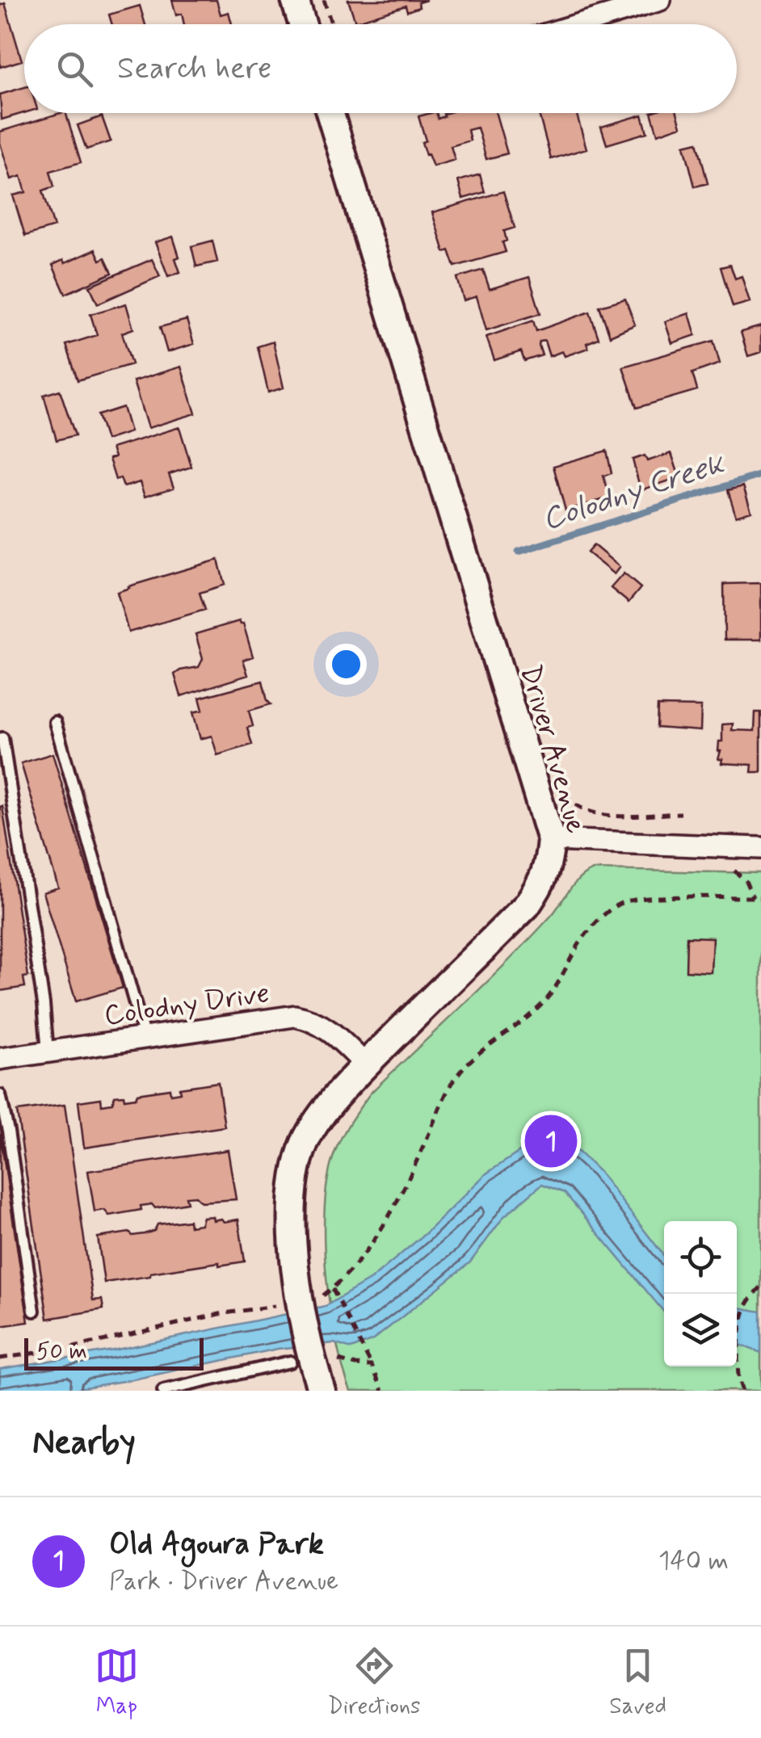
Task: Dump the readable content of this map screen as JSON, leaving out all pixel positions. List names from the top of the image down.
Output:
{
  "streets": {
    "street": ["Driver Avenue", "Colodny Drive"]
  },
  "crossings": [
    ["Driver Avenue", "Colodny Drive"]
  ],
  "water": ["Colodny Creek"],
  "scale_bar": "50 m",
  "page": {
    "search": "Search here",
    "pins": "1",
    "scale": "50 m",
    "heading": "Nearby",
    "list": [
      {
        "mark": "1",
        "name": "Old Agoura Park",
        "note": "Park · Driver Avenue",
        "value": "140 m"
      }
    ],
    "nav": ["Map", "Directions", "Saved"]
  }
}
